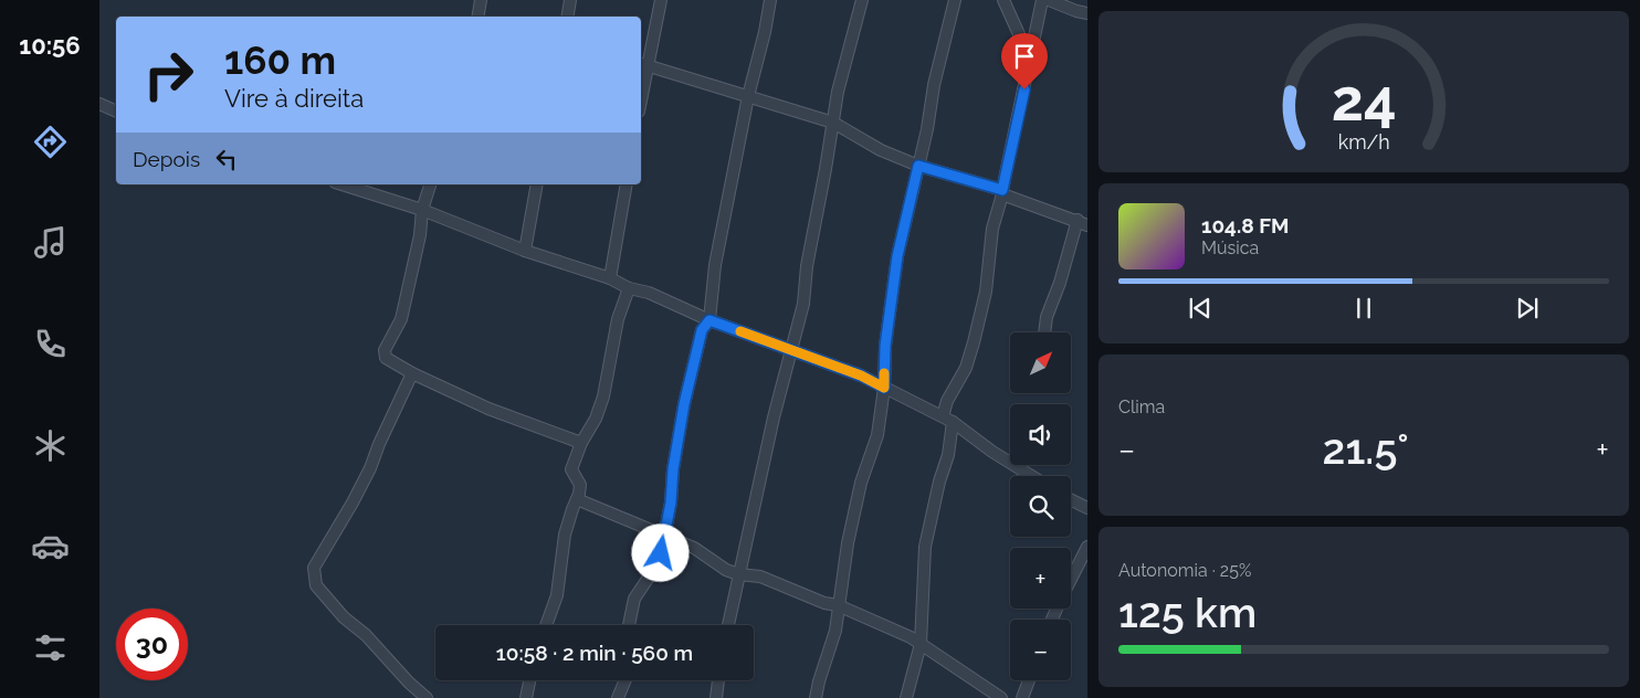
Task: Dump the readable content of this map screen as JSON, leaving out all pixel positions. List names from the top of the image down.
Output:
{
  "north": "top right",
  "page": {
    "tabs": "10:56",
    "turn": ["160 m", "Vire à direita"],
    "then": "Depois",
    "song": ["104.8 FM", "Música"],
    "map_buttons": ["+", "−"],
    "tile": [
      "Clima",
      ["Autonomia · 25%", "125 km"]
    ],
    "heat": ["−", "21.5°", "+"],
    "limit": "30",
    "trip": "10:58 · 2 min · 560 m",
    "gauge": ["24", "km/h"]
  }
}
